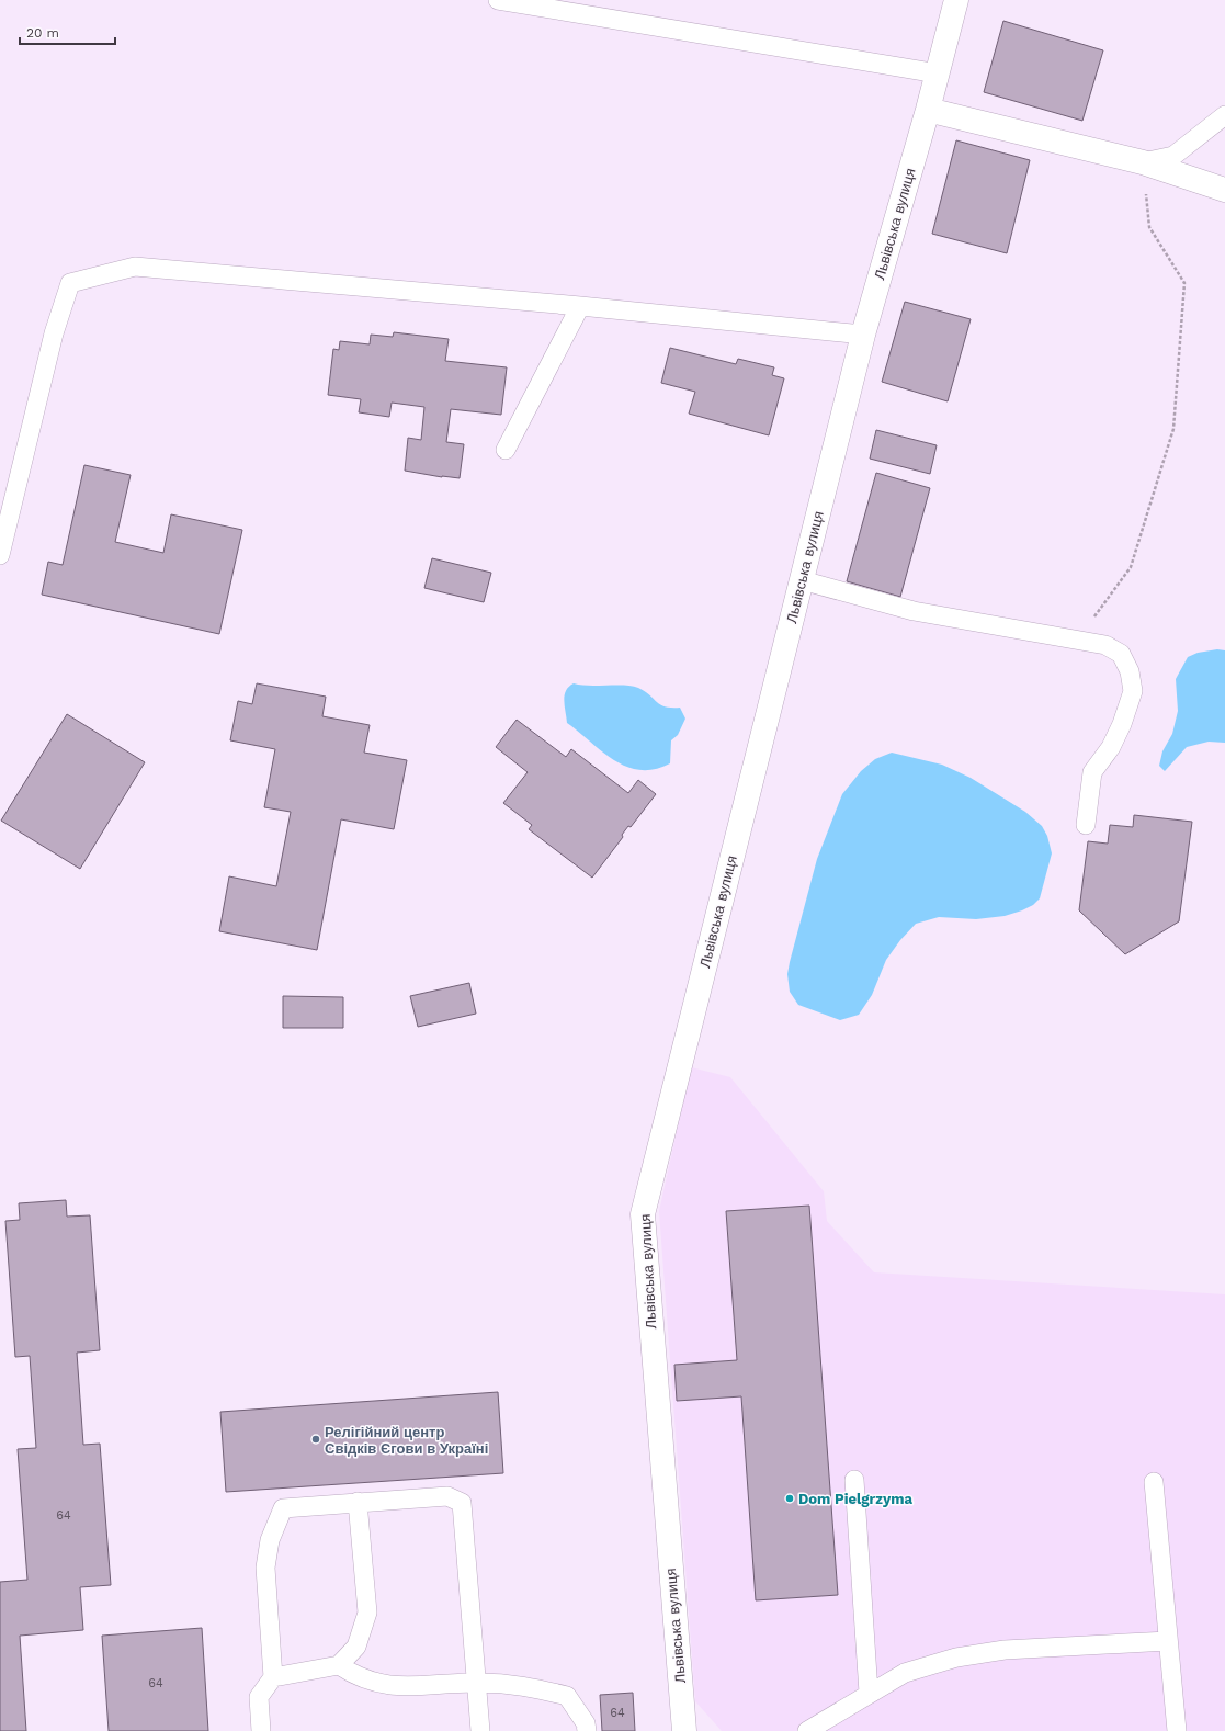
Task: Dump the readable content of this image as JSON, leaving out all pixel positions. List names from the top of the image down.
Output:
{
  "streets": {
    "street": ["Львівська вулиця"]
  },
  "places": ["Релігійний центр Свідків Єгови в Україні", "Dom Pielgrzyma"],
  "house_numbers": ["64", "64", "64"],
  "scale_bar": "20 m"
}
